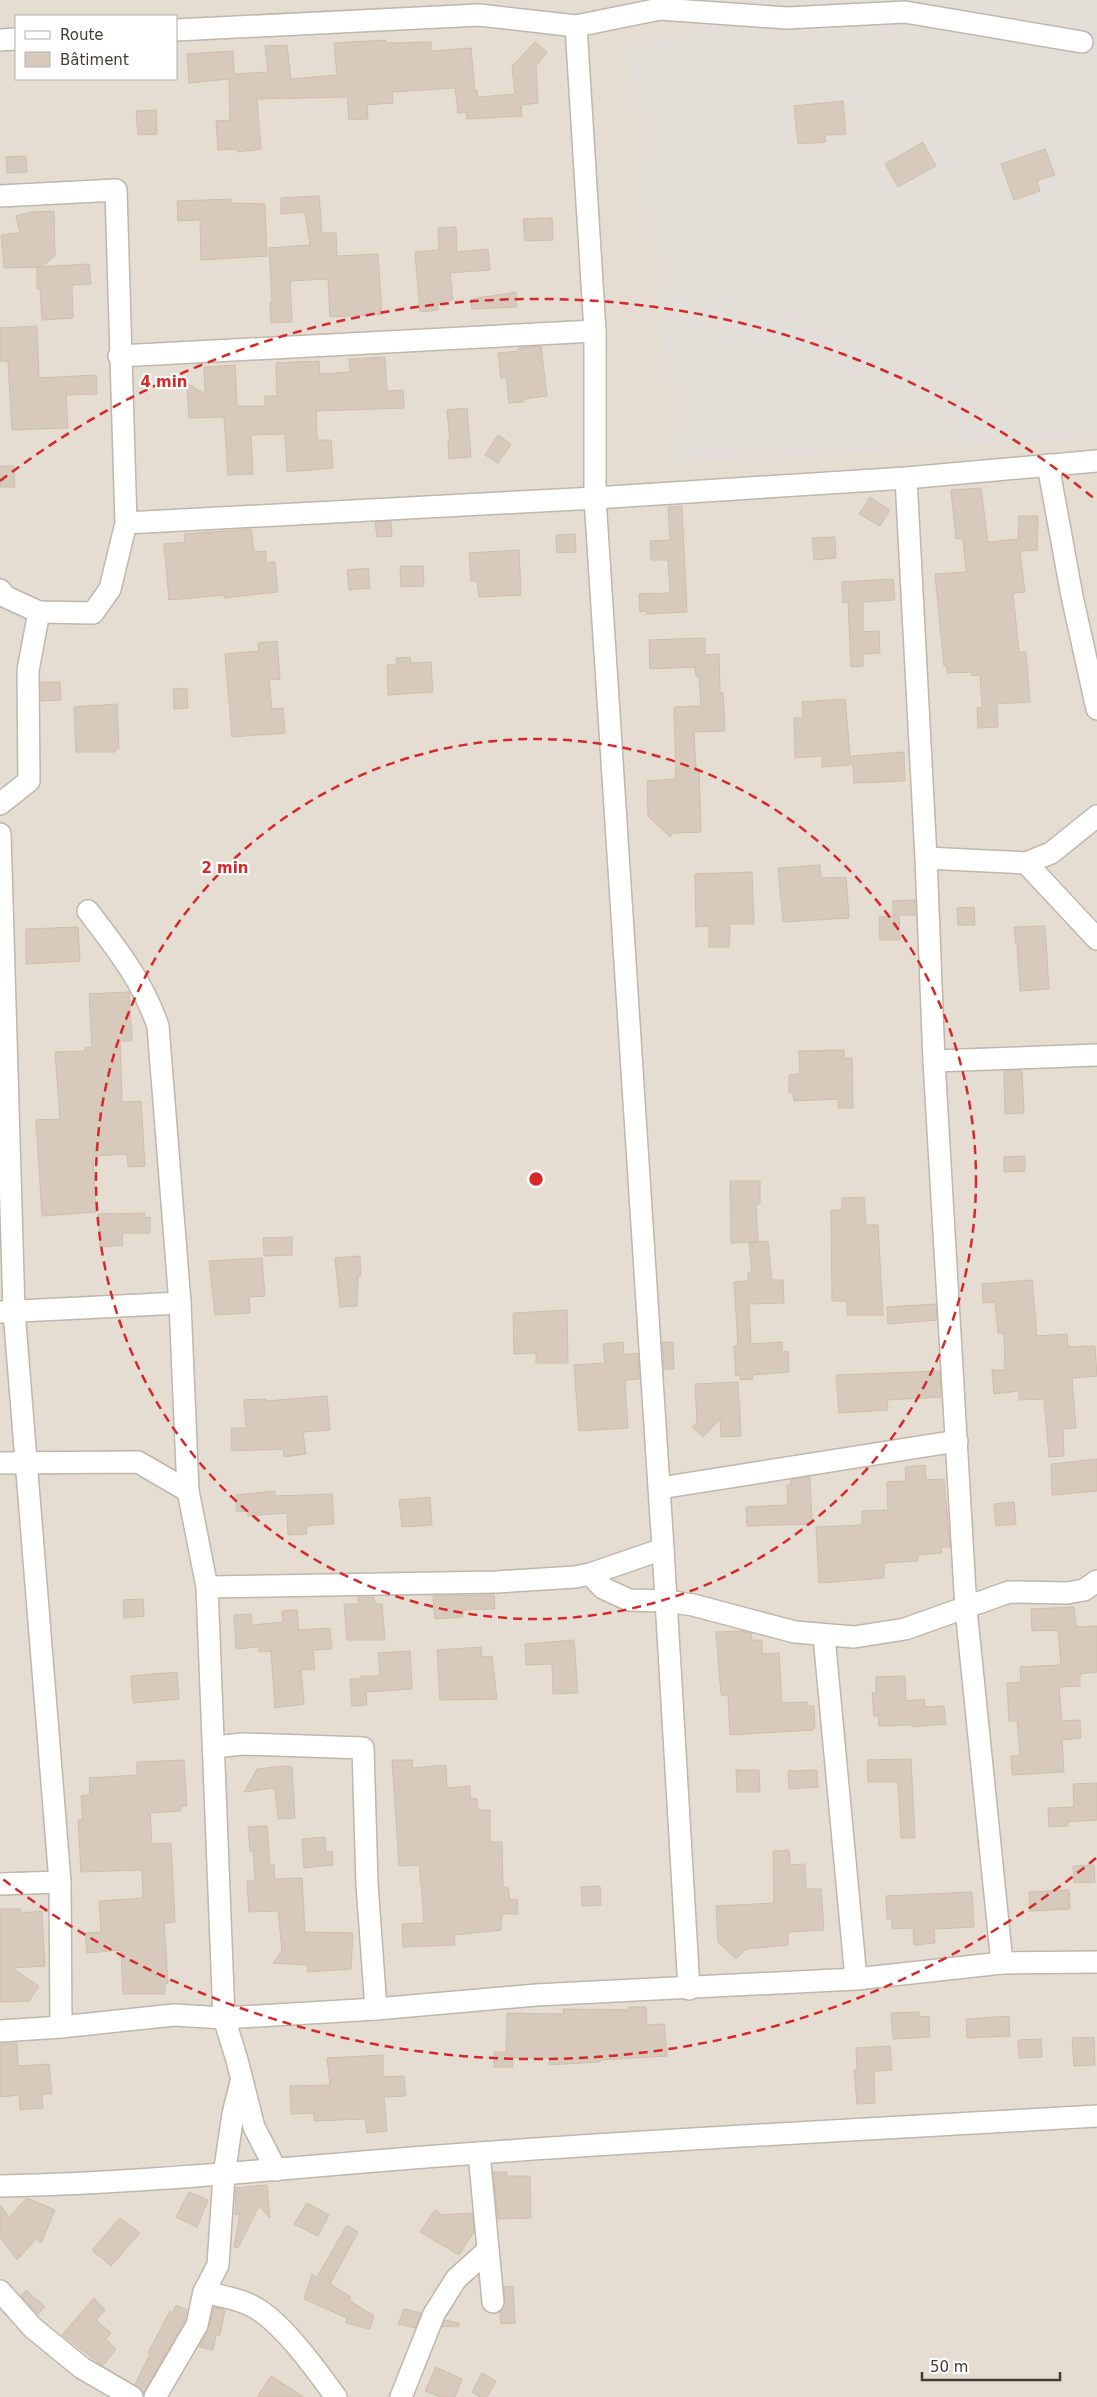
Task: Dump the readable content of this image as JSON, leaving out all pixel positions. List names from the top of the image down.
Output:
{
  "legend": ["Route", "Bâtiment"],
  "scale_bar": "50 m",
  "rings": ["4 min", "2 min"]
}
